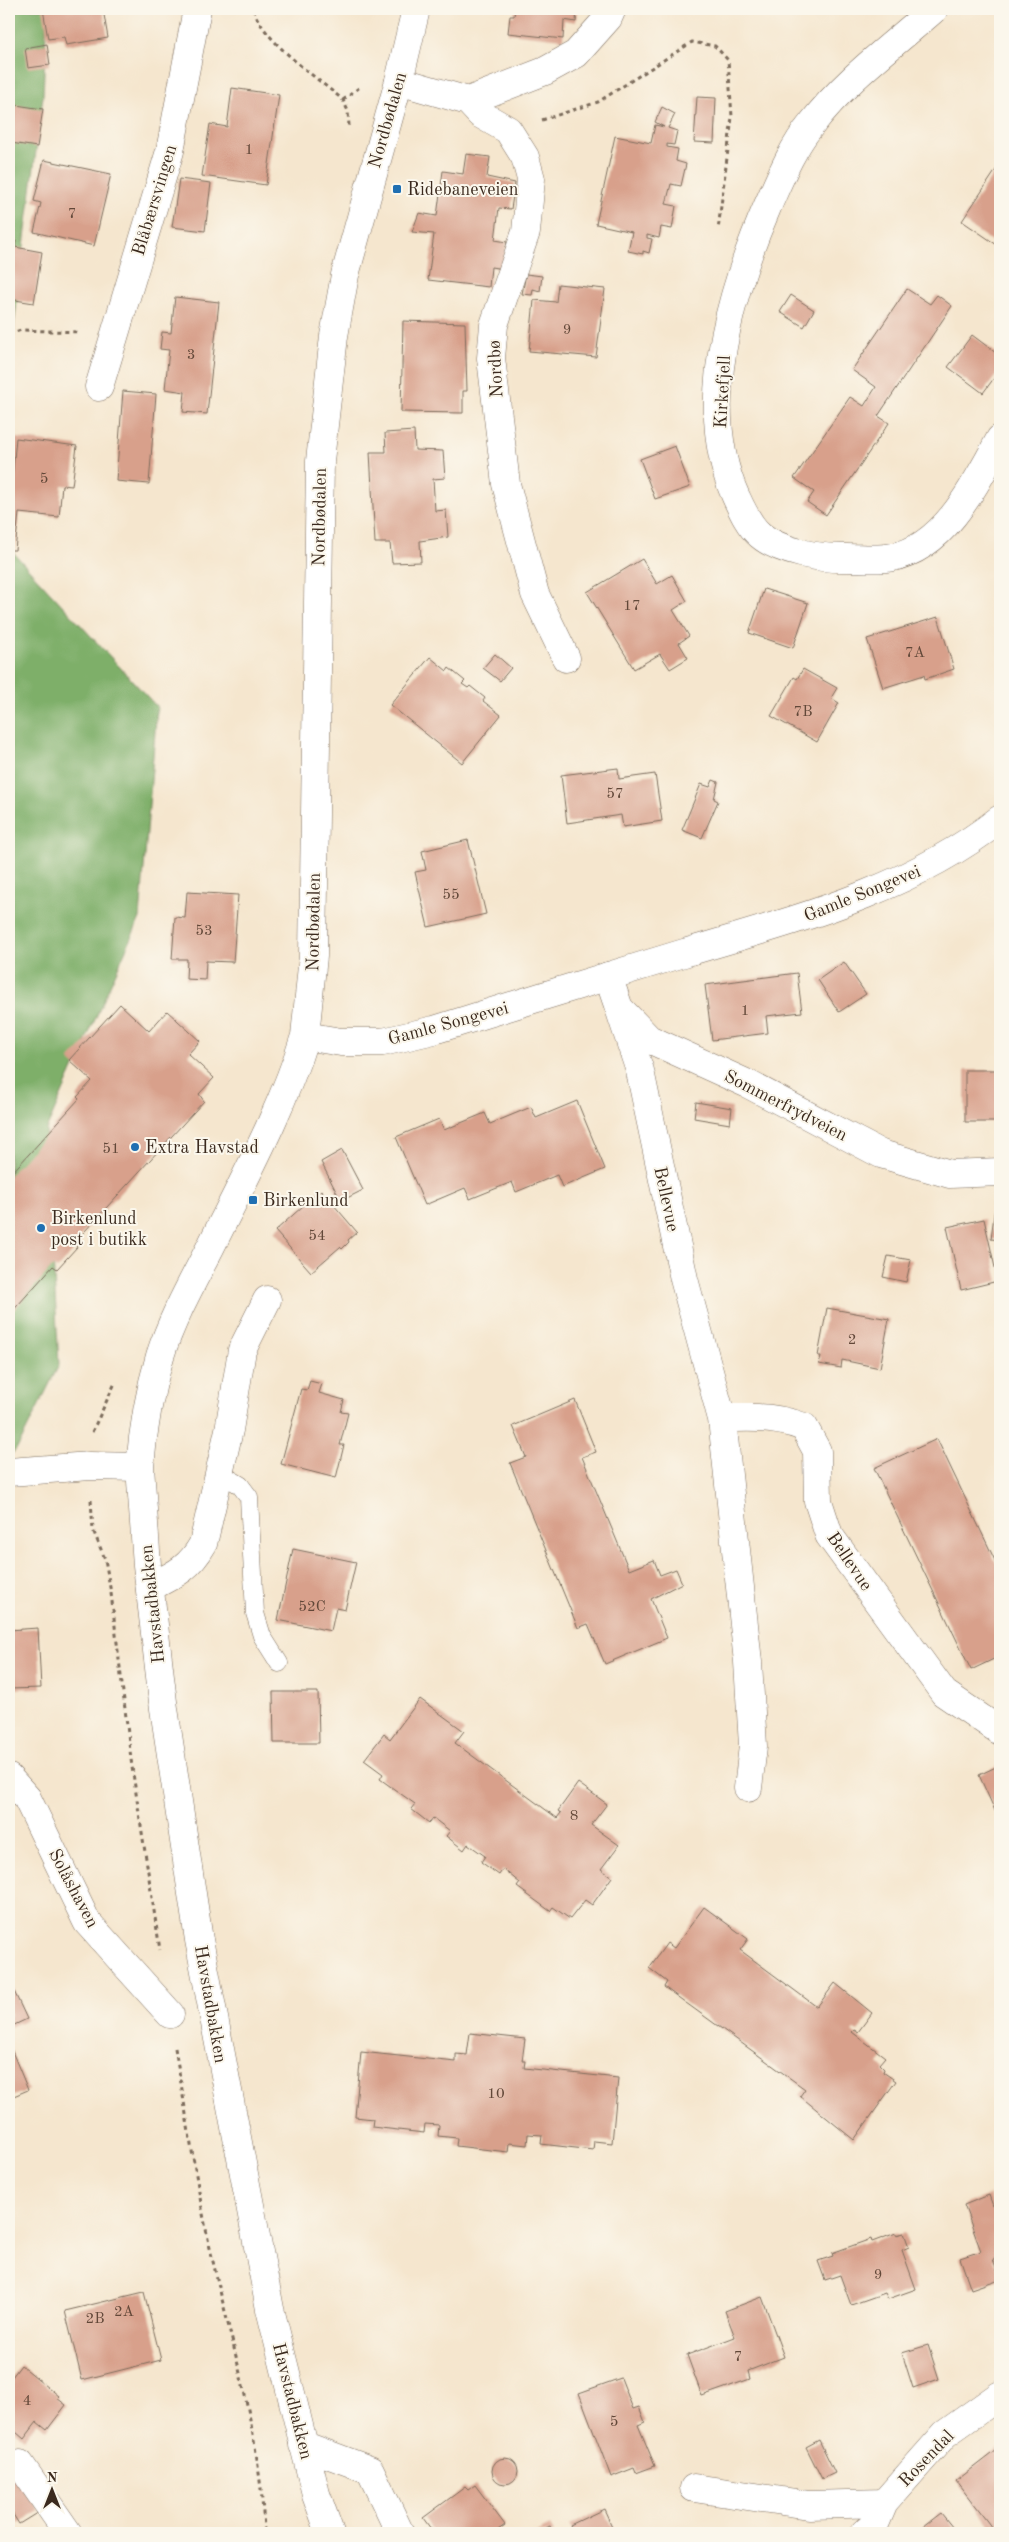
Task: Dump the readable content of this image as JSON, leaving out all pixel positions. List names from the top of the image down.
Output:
{
  "streets": {
    "street": [
      "Nordbødalen",
      "Blåbærsvingen",
      "Nordbø",
      "Kirkefjell",
      "Gamle Songevei",
      "Sommerfrydveien",
      "Bellevue",
      "Havstadbakken",
      "Solåshaven",
      "Rosendal"
    ]
  },
  "crossings": [
    ["Nordbødalen", "Gamle Songevei"],
    ["Gamle Songevei", "Sommerfrydveien"],
    ["Sommerfrydveien", "Bellevue"]
  ],
  "places": {
    "transit": ["Ridebaneveien", "Birkenlund"],
    "other": ["Extra Havstad", "Birkenlund post i butikk"]
  },
  "house_numbers": [
    "1",
    "7",
    "9",
    "3",
    "5",
    "17",
    "7A",
    "7B",
    "57",
    "55",
    "53",
    "1",
    "51",
    "54",
    "2",
    "52C",
    "8",
    "10",
    "9",
    "2A",
    "2B",
    "7",
    "4",
    "5"
  ],
  "north": "top"
}
